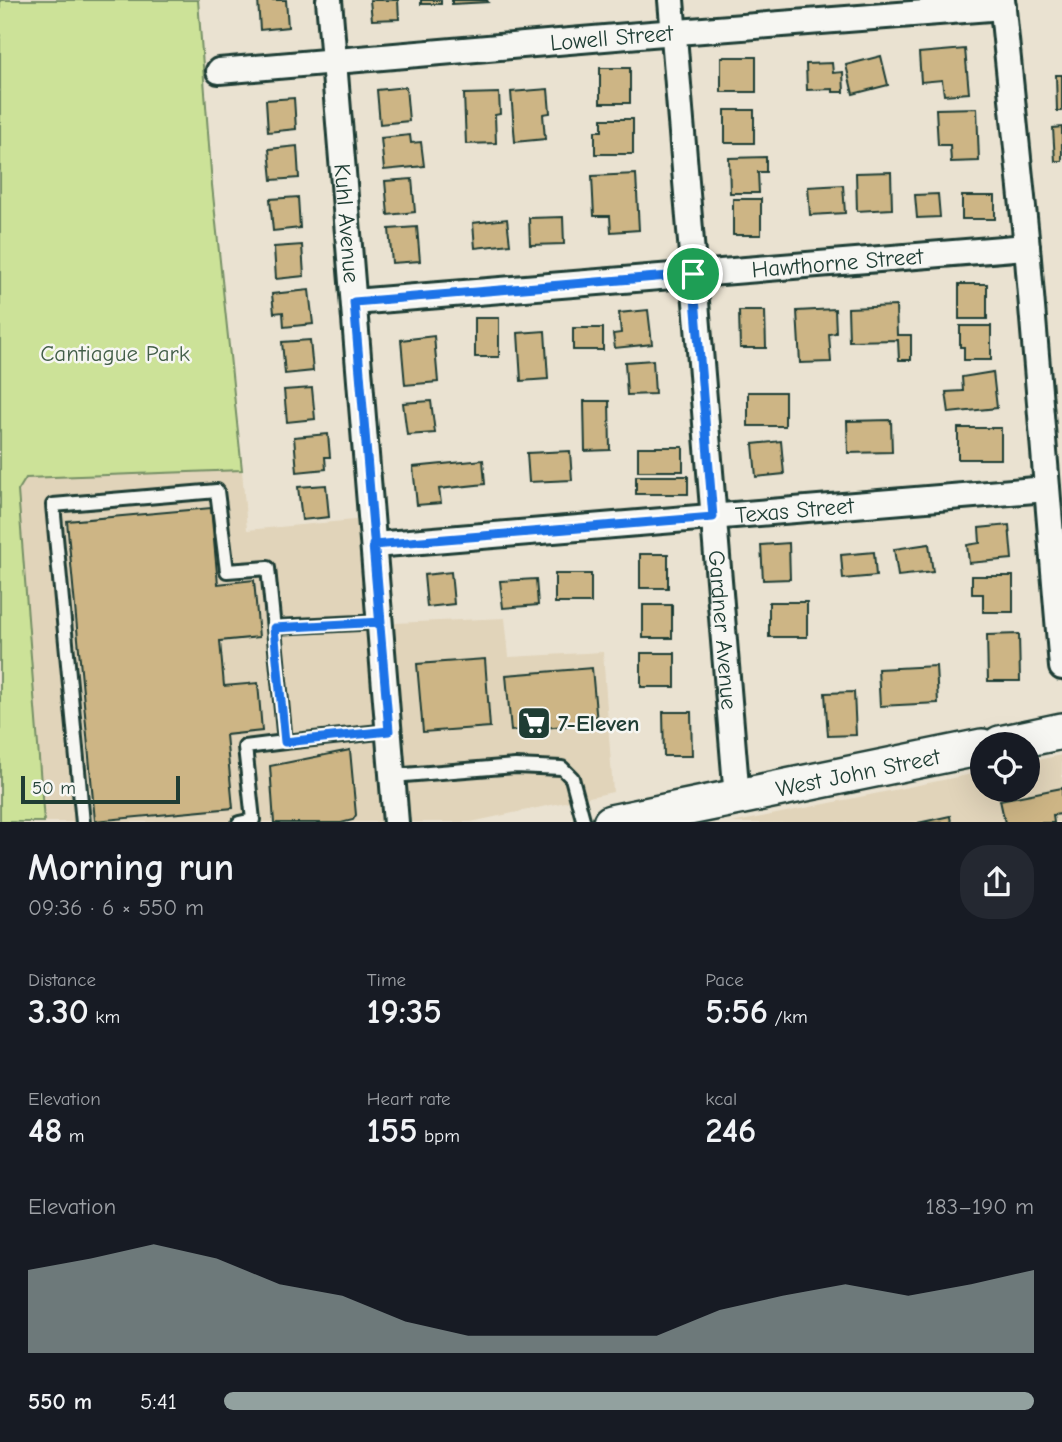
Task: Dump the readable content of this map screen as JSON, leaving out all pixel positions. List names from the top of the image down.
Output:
{
  "streets": {
    "main road": ["West John Street"],
    "street": [
      "Lowell Street",
      "Kuhl Avenue",
      "Hawthorne Street",
      "Texas Street",
      "Gardner Avenue"
    ]
  },
  "crossings": [
    ["Lowell Street", "Kuhl Avenue"],
    ["Lowell Street", "Gardner Avenue"],
    ["Kuhl Avenue", "Hawthorne Street"],
    ["Kuhl Avenue", "Texas Street"],
    ["Hawthorne Street", "Gardner Avenue"],
    ["Texas Street", "Gardner Avenue"],
    ["Gardner Avenue", "West John Street"]
  ],
  "parks": ["Cantiague Park"],
  "places": {
    "supermarket": ["7-Eleven"]
  },
  "scale_bar": "50 m",
  "page": {
    "scale": "50 m",
    "heading": ["Morning run", "09:36 · 6 × 550 m"],
    "stats": [
      ["Distance", "3.30 km"],
      ["Time", "19:35"],
      ["Pace", "5:56 /km"],
      ["Elevation", "48 m"],
      ["Heart rate", "155 bpm"],
      ["kcal", "246"]
    ],
    "chart": ["Elevation", "183–190 m"],
    "list": [
      {
        "name": "550 m",
        "note": "5:41"
      }
    ]
  }
}
